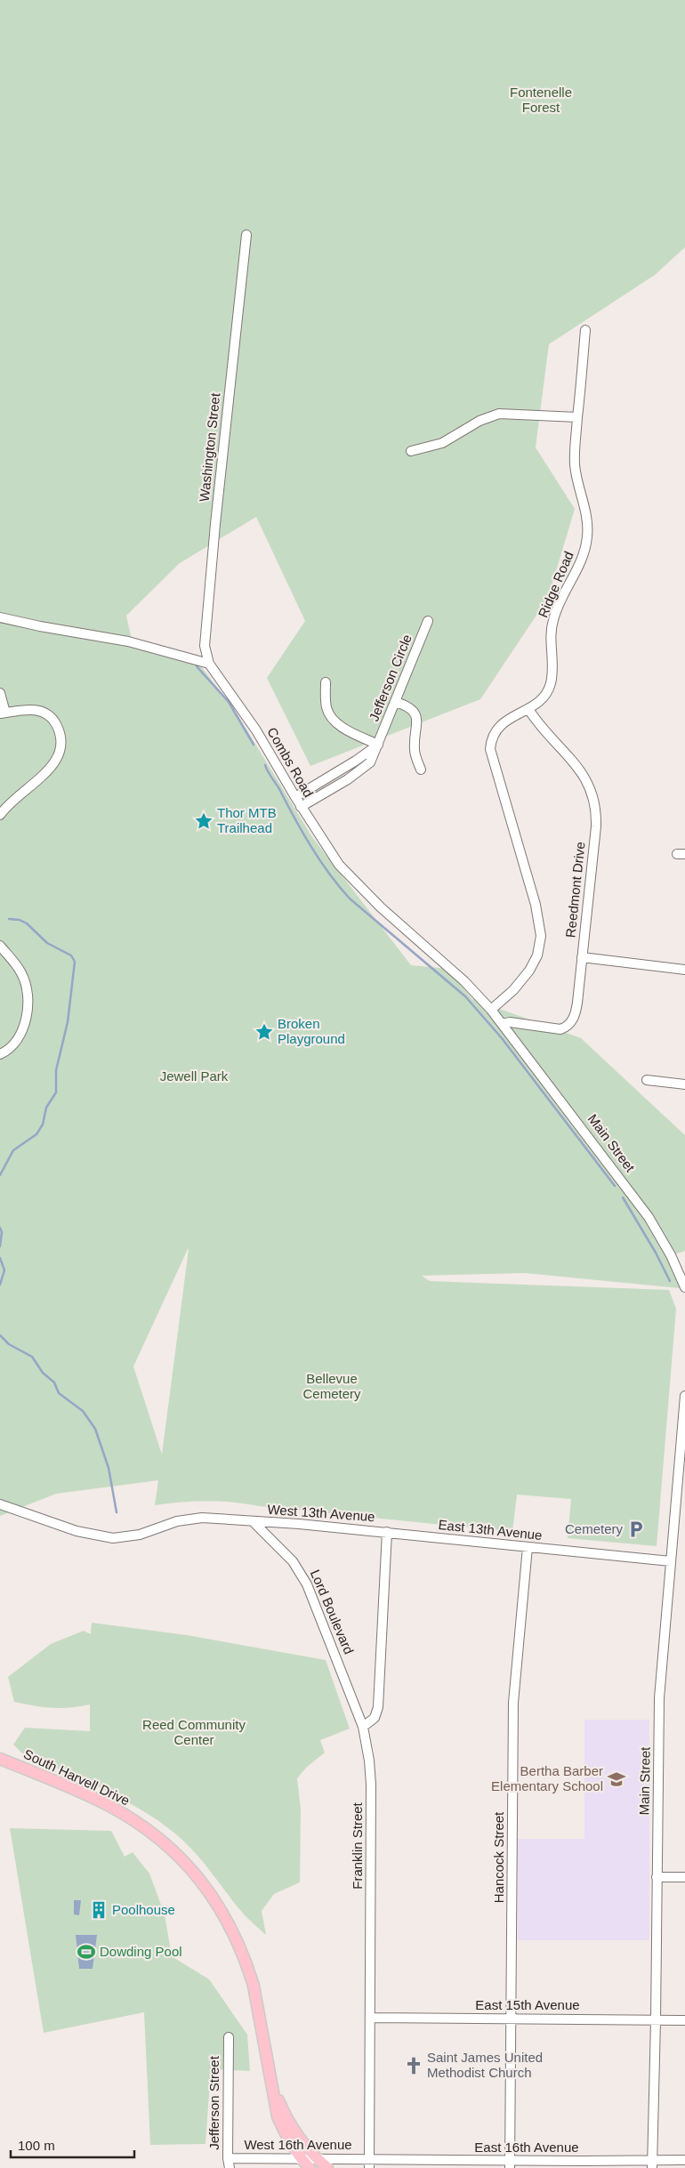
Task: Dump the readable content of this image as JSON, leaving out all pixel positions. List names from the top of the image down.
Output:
{
  "streets": {
    "main road": ["South Harvell Drive"],
    "street": [
      "Washington Street",
      "Ridge Road",
      "Jefferson Circle",
      "Combs Road",
      "Reedmont Drive",
      "Main Street",
      "West 13th Avenue",
      "East 13th Avenue",
      "Lord Boulevard",
      "Franklin Street",
      "Hancock Street",
      "East 15th Avenue",
      "Jefferson Street",
      "West 16th Avenue",
      "East 16th Avenue"
    ]
  },
  "crossings": [
    ["Washington Street", "Combs Road"],
    ["Ridge Road", "Combs Road"],
    ["Ridge Road", "Reedmont Drive"],
    ["Jefferson Circle", "Combs Road"],
    ["Combs Road", "Reedmont Drive"],
    ["Combs Road", "Main Street"],
    ["Reedmont Drive", "Main Street"],
    ["Main Street", "East 13th Avenue"],
    ["Main Street", "East 15th Avenue"],
    ["Main Street", "East 16th Avenue"],
    ["West 13th Avenue", "East 13th Avenue"],
    ["West 13th Avenue", "Lord Boulevard"],
    ["East 13th Avenue", "Hancock Street"],
    ["Lord Boulevard", "Franklin Street"],
    ["South Harvell Drive", "West 16th Avenue"],
    ["Franklin Street", "East 15th Avenue"],
    ["Franklin Street", "West 16th Avenue"],
    ["Franklin Street", "East 16th Avenue"],
    ["Hancock Street", "East 15th Avenue"],
    ["Hancock Street", "East 16th Avenue"],
    ["Jefferson Street", "West 16th Avenue"],
    ["West 16th Avenue", "East 16th Avenue"]
  ],
  "parks": [
    "Fontenelle Forest",
    "Jewell Park",
    "Bellevue Cemetery",
    "Reed Community Center"
  ],
  "places": {
    "place": ["Thor MTB Trailhead", "Broken Playground"],
    "parking": ["Cemetery"],
    "school or university": ["Bertha Barber Elementary School"],
    "building": ["Poolhouse"],
    "sports": ["Dowding Pool"],
    "church": ["Saint James United Methodist Church"]
  },
  "scale_bar": "100 m"
}
